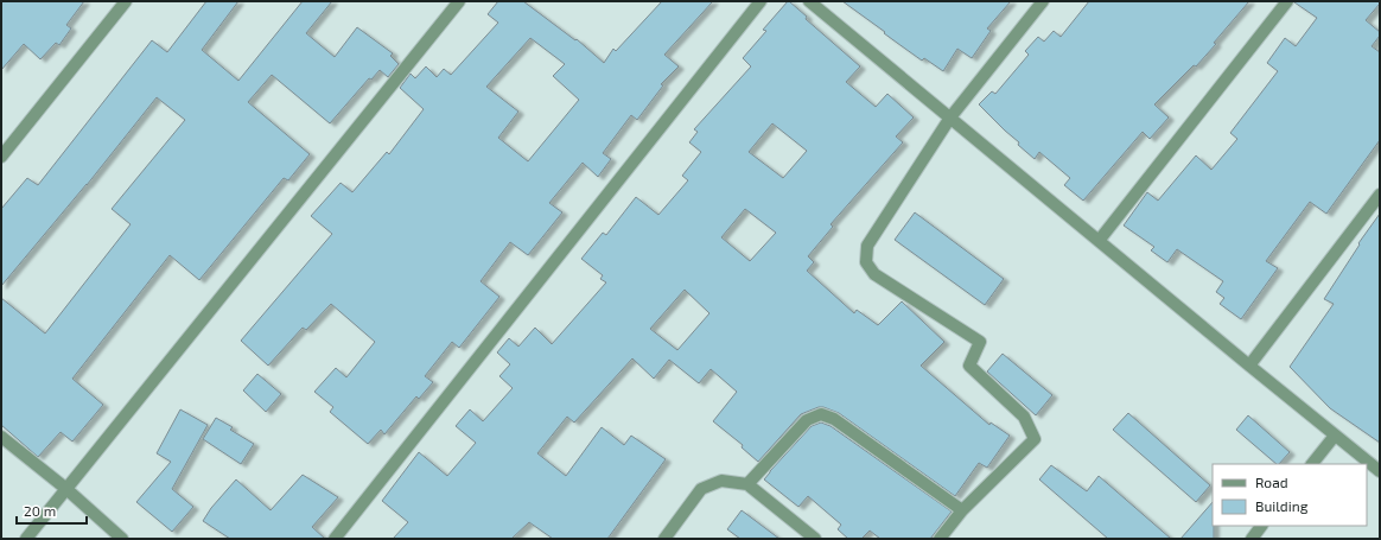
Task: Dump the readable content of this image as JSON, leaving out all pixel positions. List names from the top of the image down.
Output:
{
  "legend": ["Road", "Building"],
  "scale_bar": "20 m"
}
